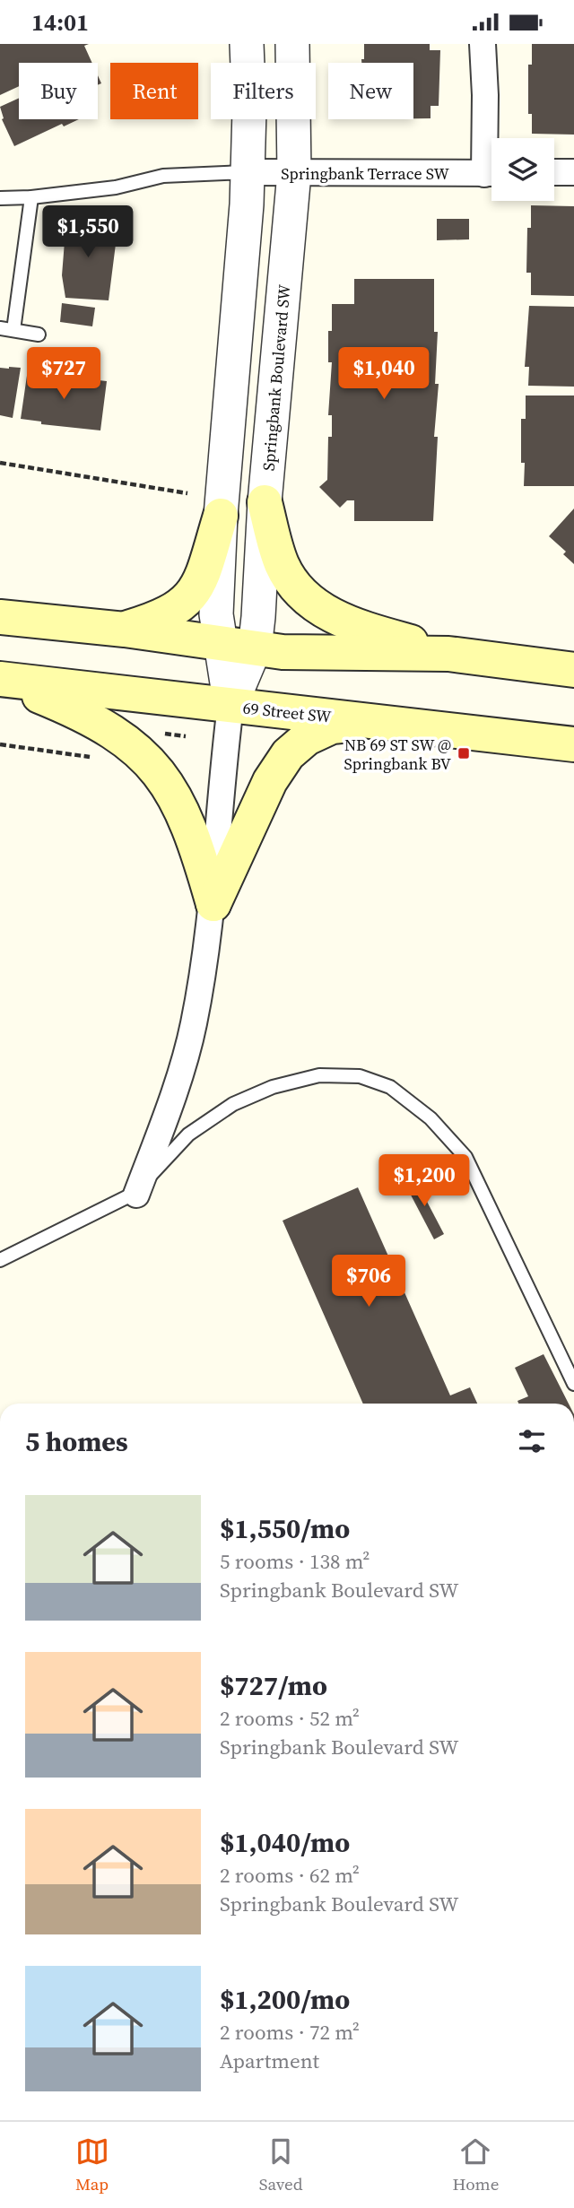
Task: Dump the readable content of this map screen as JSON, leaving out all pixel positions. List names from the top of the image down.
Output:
{
  "streets": {
    "main road": ["69 Street SW"],
    "street": ["Springbank Terrace SW", "Springbank Boulevard SW"]
  },
  "crossings": [
    ["Springbank Terrace SW", "Springbank Boulevard SW"],
    ["Springbank Boulevard SW", "69 Street SW"]
  ],
  "places": {
    "transit": ["NB 69 ST SW @ Springbank BV"]
  },
  "page": {
    "status": "14:01",
    "chip": [
      "Buy",
      "Rent",
      "Filters",
      "New"
    ],
    "price": [
      "$1,550",
      "$727",
      "$1,040",
      "$1,200",
      "$706"
    ],
    "heading": "5 homes",
    "list": [
      {
        "name": "$1,550/mo",
        "note": "5 rooms · 138 m² · Springbank Boulevard SW"
      },
      {
        "name": "$727/mo",
        "note": "2 rooms · 52 m² · Springbank Boulevard SW"
      },
      {
        "name": "$1,040/mo",
        "note": "2 rooms · 62 m² · Springbank Boulevard SW"
      },
      {
        "name": "$1,200/mo",
        "note": "2 rooms · 72 m² · Apartment"
      }
    ],
    "tabs": ["Map", "Saved", "Home"]
  }
}
